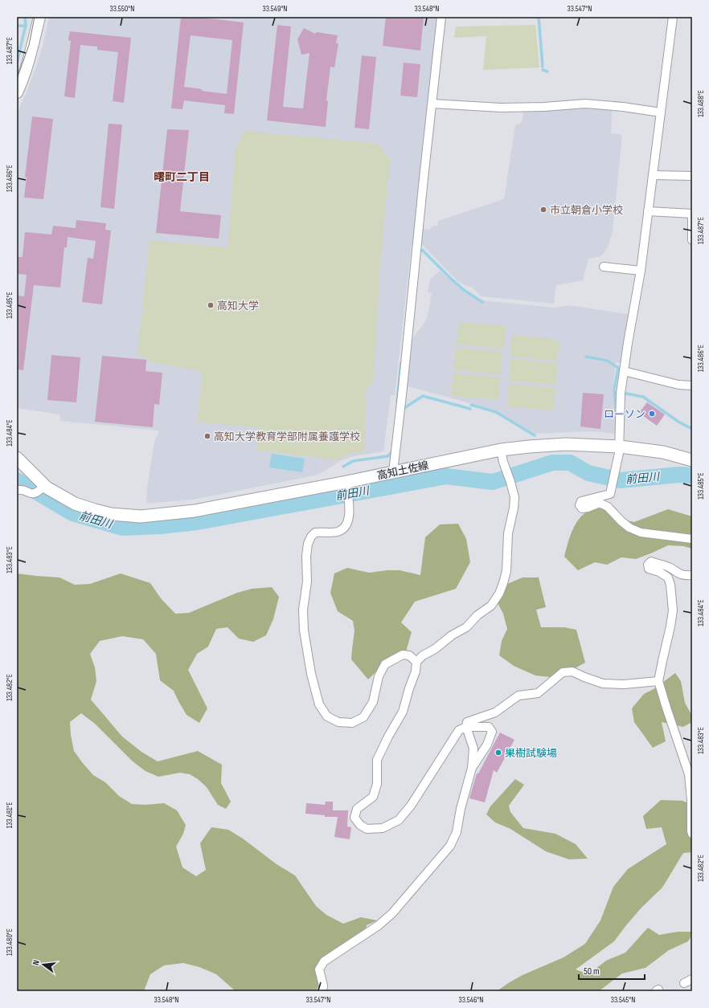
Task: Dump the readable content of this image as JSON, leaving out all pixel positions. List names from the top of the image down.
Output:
{
  "streets": {
    "main road": ["高知土佐線"]
  },
  "districts": ["曙町二丁目"],
  "water": ["前田川"],
  "places": [
    "市立朝倉小学校",
    "高知大学",
    "ローソン",
    "高知大学教育学部附属養護学校",
    "果樹試験場"
  ],
  "scale_bar": "50 m",
  "north": "left",
  "coordinates": [
    "33.550°N",
    "33.549°N",
    "33.548°N",
    "33.547°N",
    "133.487°E",
    "133.488°E",
    "133.486°E",
    "133.485°E",
    "133.484°E",
    "133.483°E",
    "133.482°E",
    "133.481°E",
    "133.480°E",
    "33.546°N",
    "33.545°N"
  ]
}
